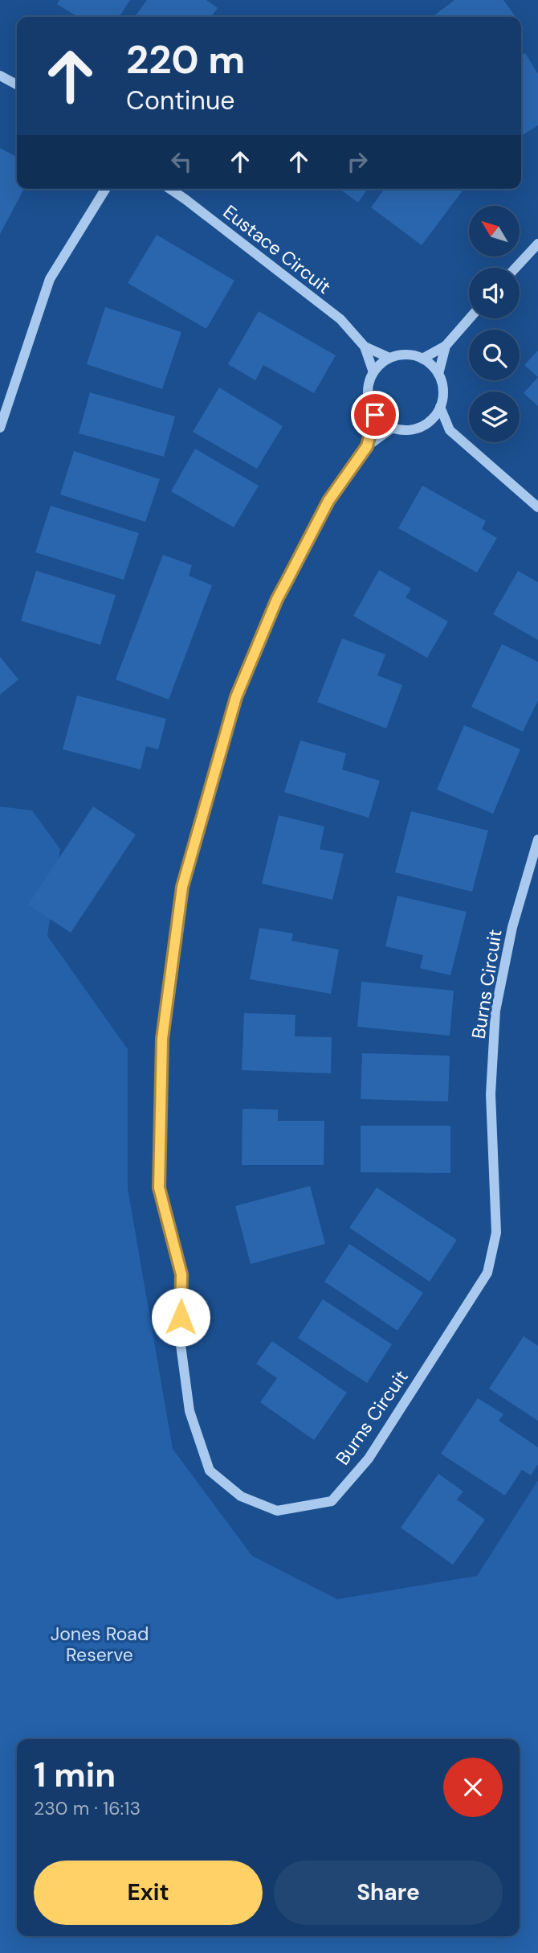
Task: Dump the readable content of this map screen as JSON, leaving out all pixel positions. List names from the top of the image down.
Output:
{
  "streets": {
    "street": ["Eustace Circuit", "Burns Circuit"]
  },
  "parks": ["Jones Road Reserve"],
  "north": "top left",
  "page": {
    "turn": ["220 m", "Continue"],
    "heading": ["1 min", "230 m · 16:13"],
    "buttons": ["Exit", "Share"]
  }
}
